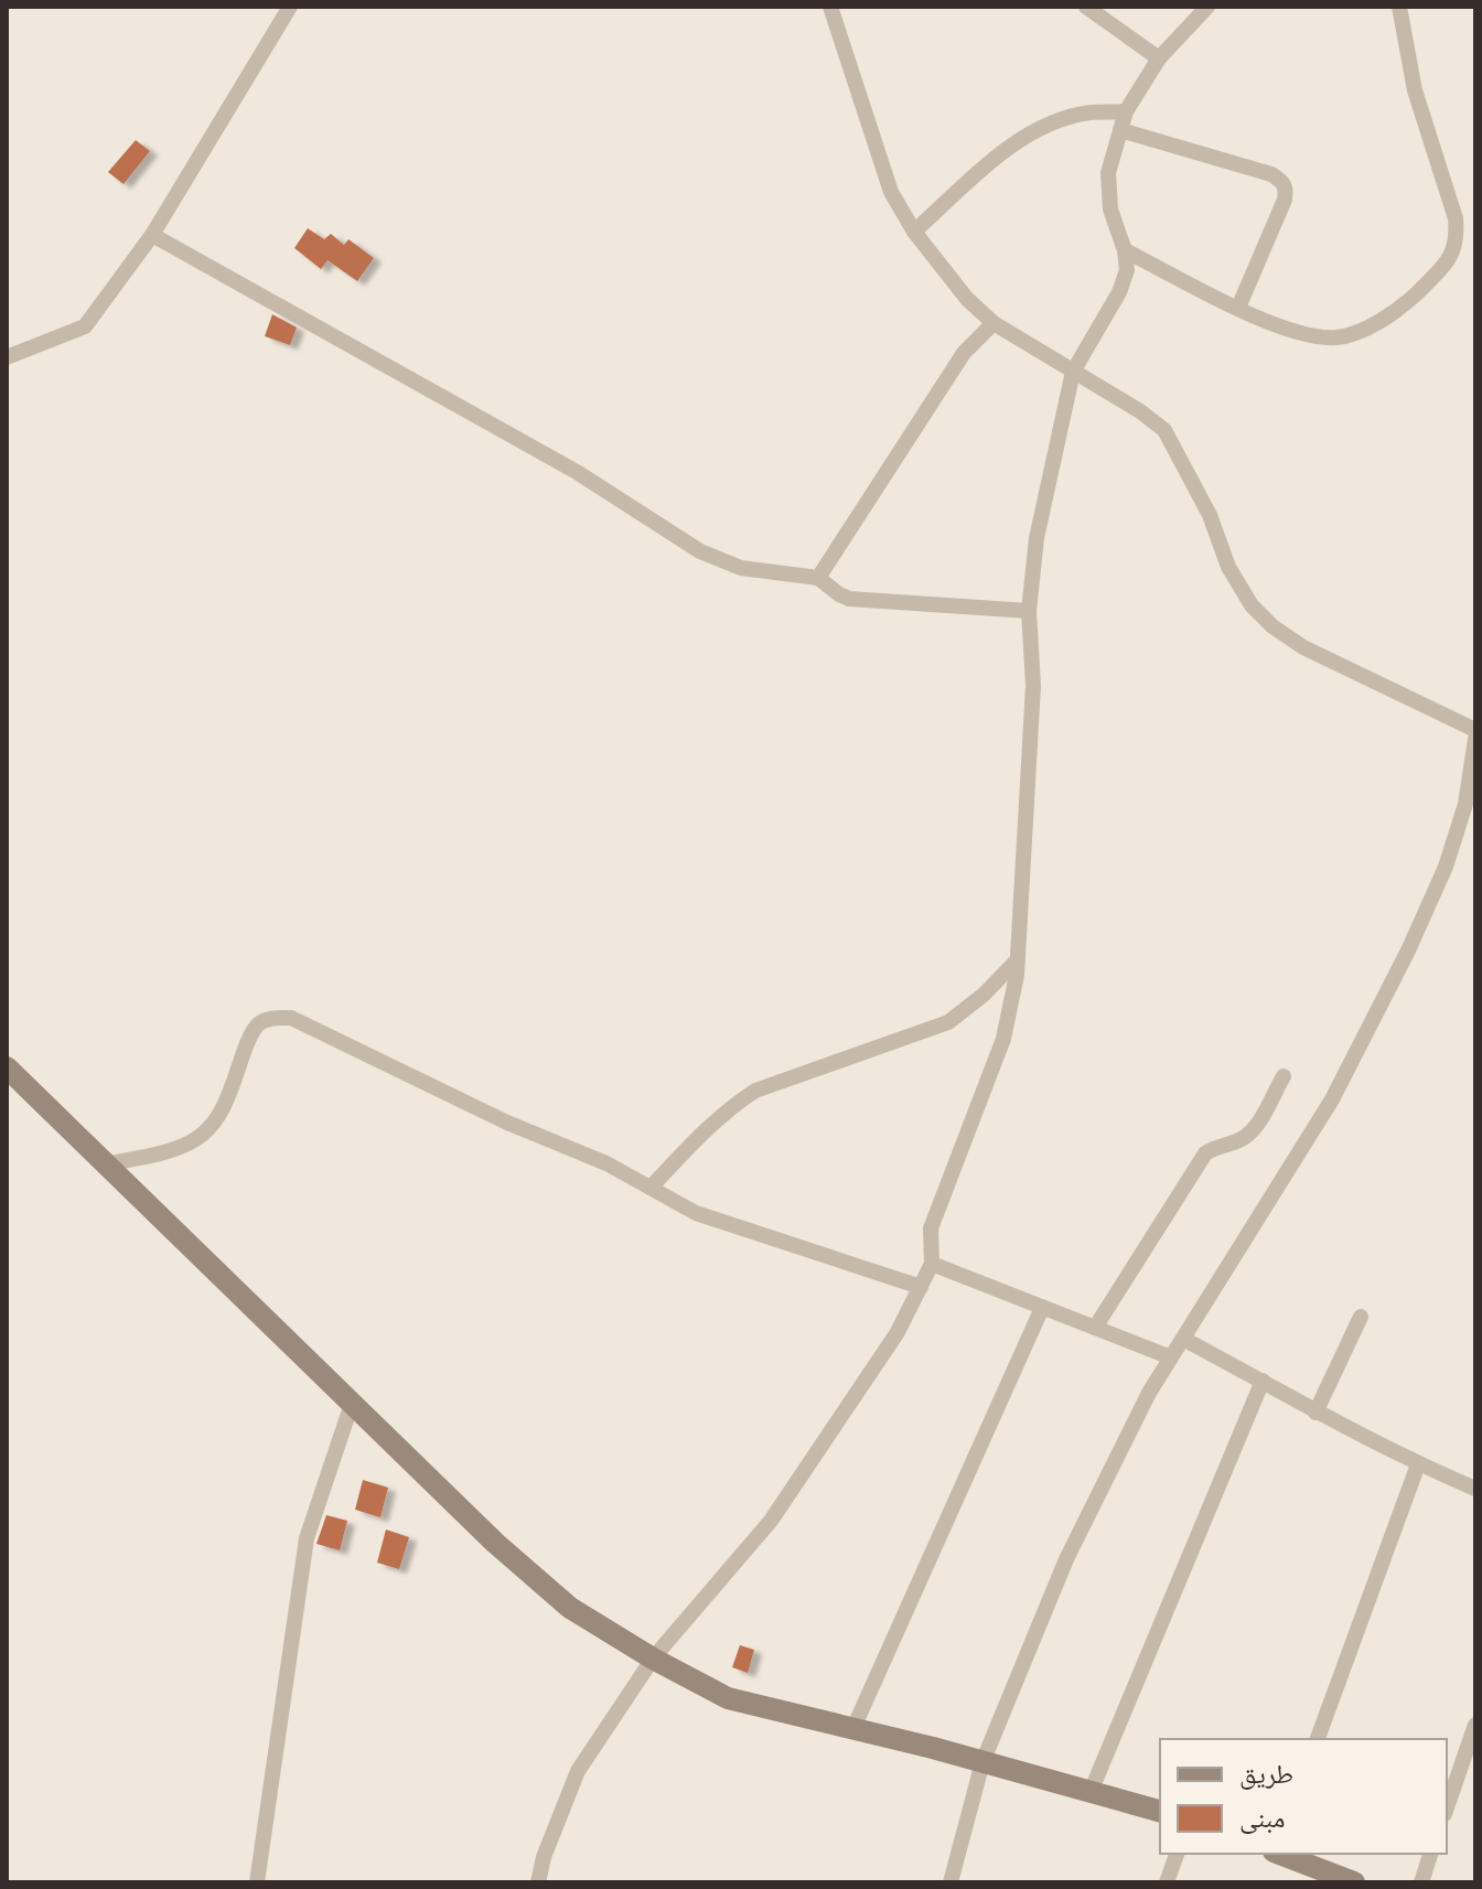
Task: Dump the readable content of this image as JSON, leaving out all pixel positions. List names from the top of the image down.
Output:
{
  "legend": ["طريق", "مبنى"]
}
